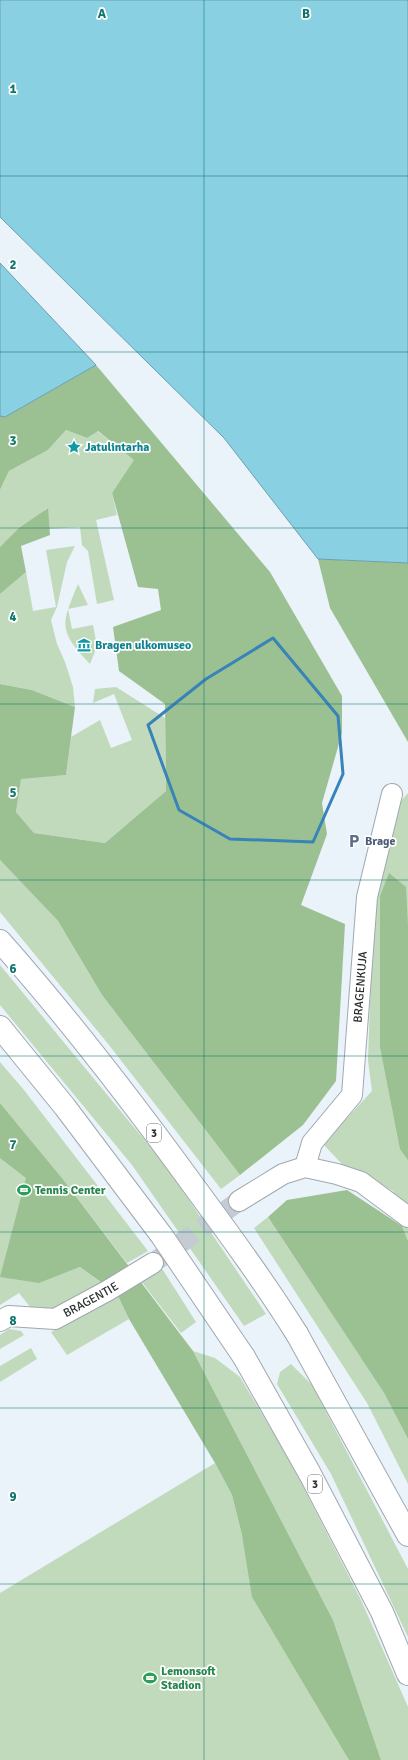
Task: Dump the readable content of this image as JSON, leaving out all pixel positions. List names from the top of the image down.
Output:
{
  "streets": {
    "highway": ["3"],
    "street": ["BRAGENKUJA", "BRAGENTIE"]
  },
  "places": {
    "place": ["Jatulintarha"],
    "museum": ["Bragen ulkomuseo"],
    "parking": ["Brage"],
    "sports": ["Tennis Center", "Lemonsoft Stadion"]
  },
  "grid": {
    "columns": ["A", "B"],
    "rows": [
      "1",
      "2",
      "3",
      "4",
      "5",
      "6",
      "7",
      "8",
      "9"
    ]
  }
}
